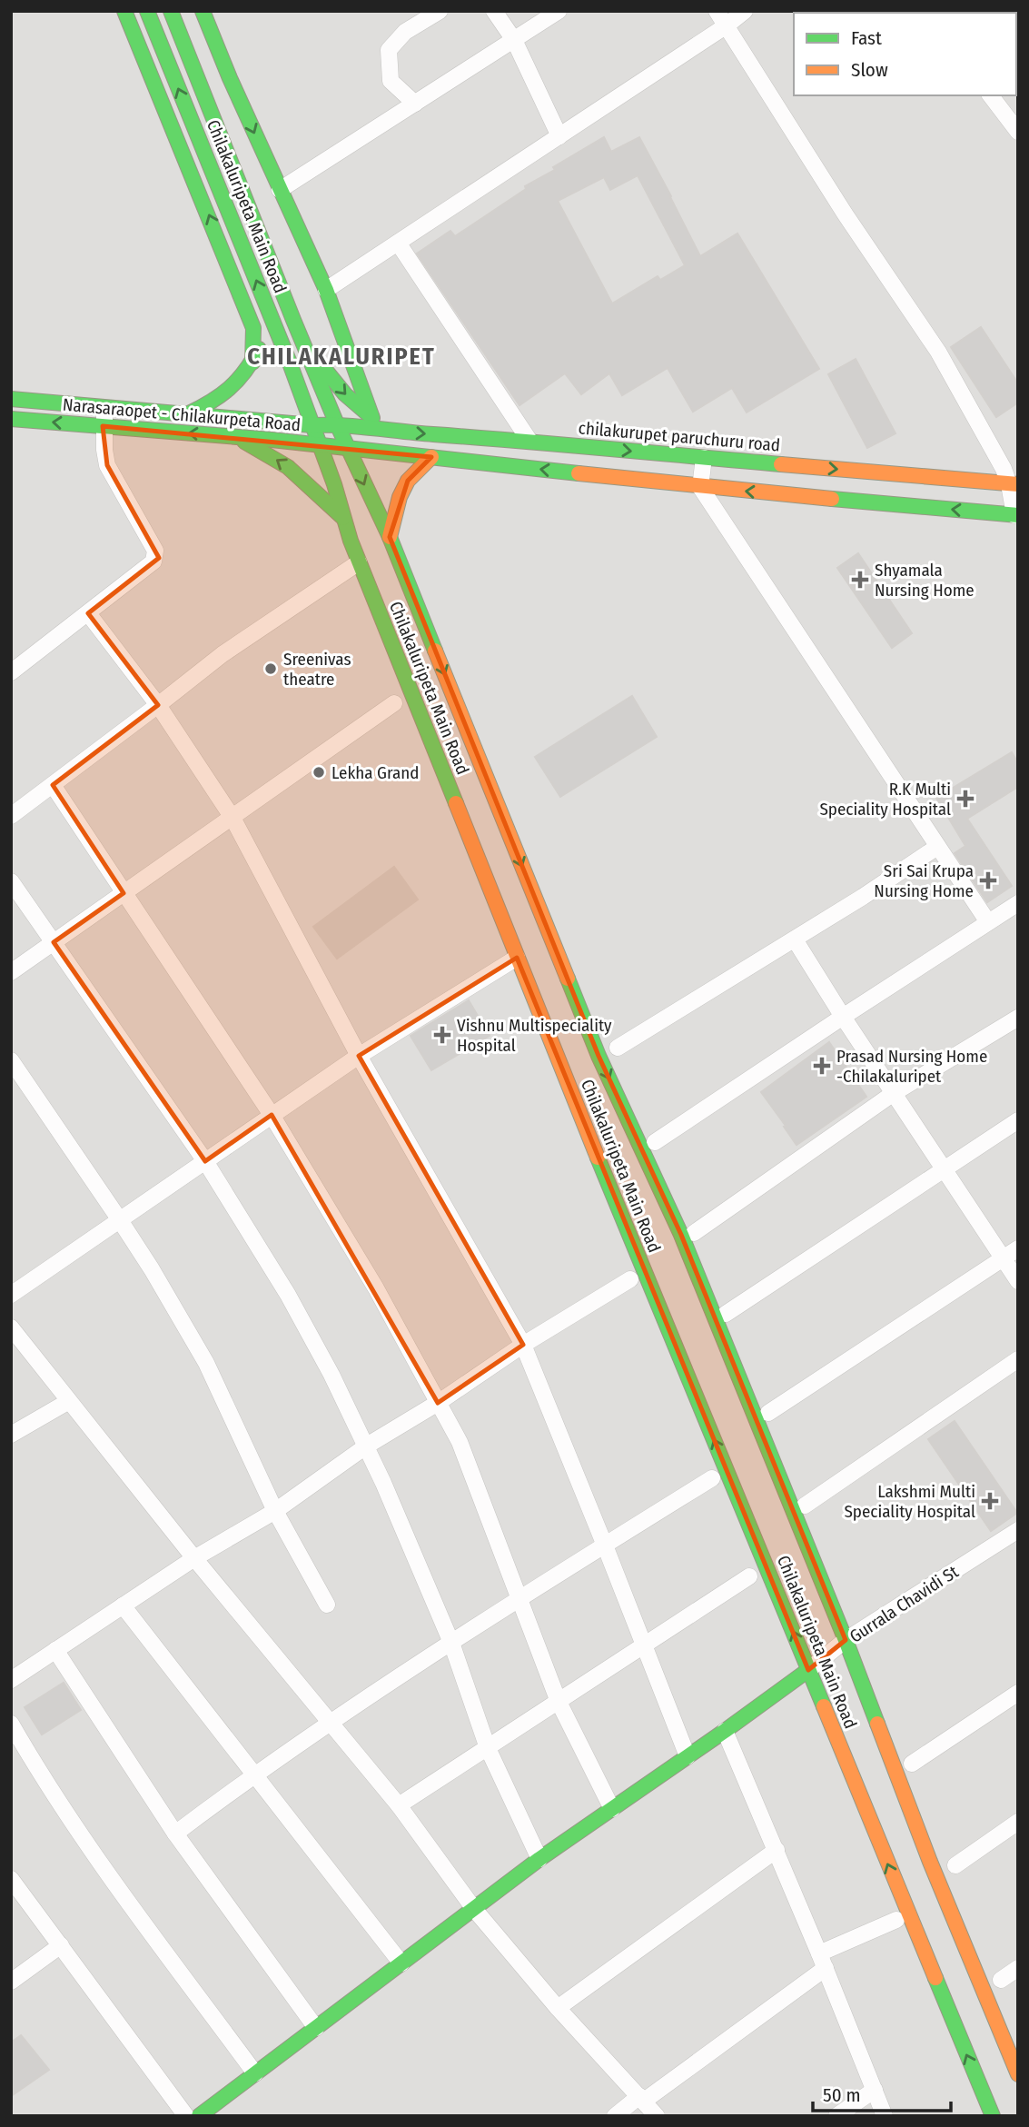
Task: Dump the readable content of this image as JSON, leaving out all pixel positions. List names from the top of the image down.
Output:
{
  "streets": {
    "main road": [
      "Chilakaluripeta Main Road",
      "Narasaraopet - Chilakurpeta Road",
      "chilakurupet paruchuru road",
      "Gurrala Chavidi St"
    ]
  },
  "crossings": [
    ["Chilakaluripeta Main Road", "Narasaraopet - Chilakurpeta Road"],
    ["Chilakaluripeta Main Road", "chilakurupet paruchuru road"],
    ["Chilakaluripeta Main Road", "Gurrala Chavidi St"],
    ["Narasaraopet - Chilakurpeta Road", "chilakurupet paruchuru road"]
  ],
  "districts": ["CHILAKALURIPET"],
  "places": {
    "health": [
      "Shyamala Nursing Home",
      "R.K Multi Speciality Hospital",
      "Sri Sai Krupa Nursing Home",
      "Vishnu Multispeciality Hospital",
      "Prasad Nursing Home -Chilakaluripet",
      "Lakshmi Multi Speciality Hospital"
    ],
    "other": ["Sreenivas theatre", "Lekha Grand"]
  },
  "legend": ["Fast", "Slow"],
  "scale_bar": "50 m"
}
